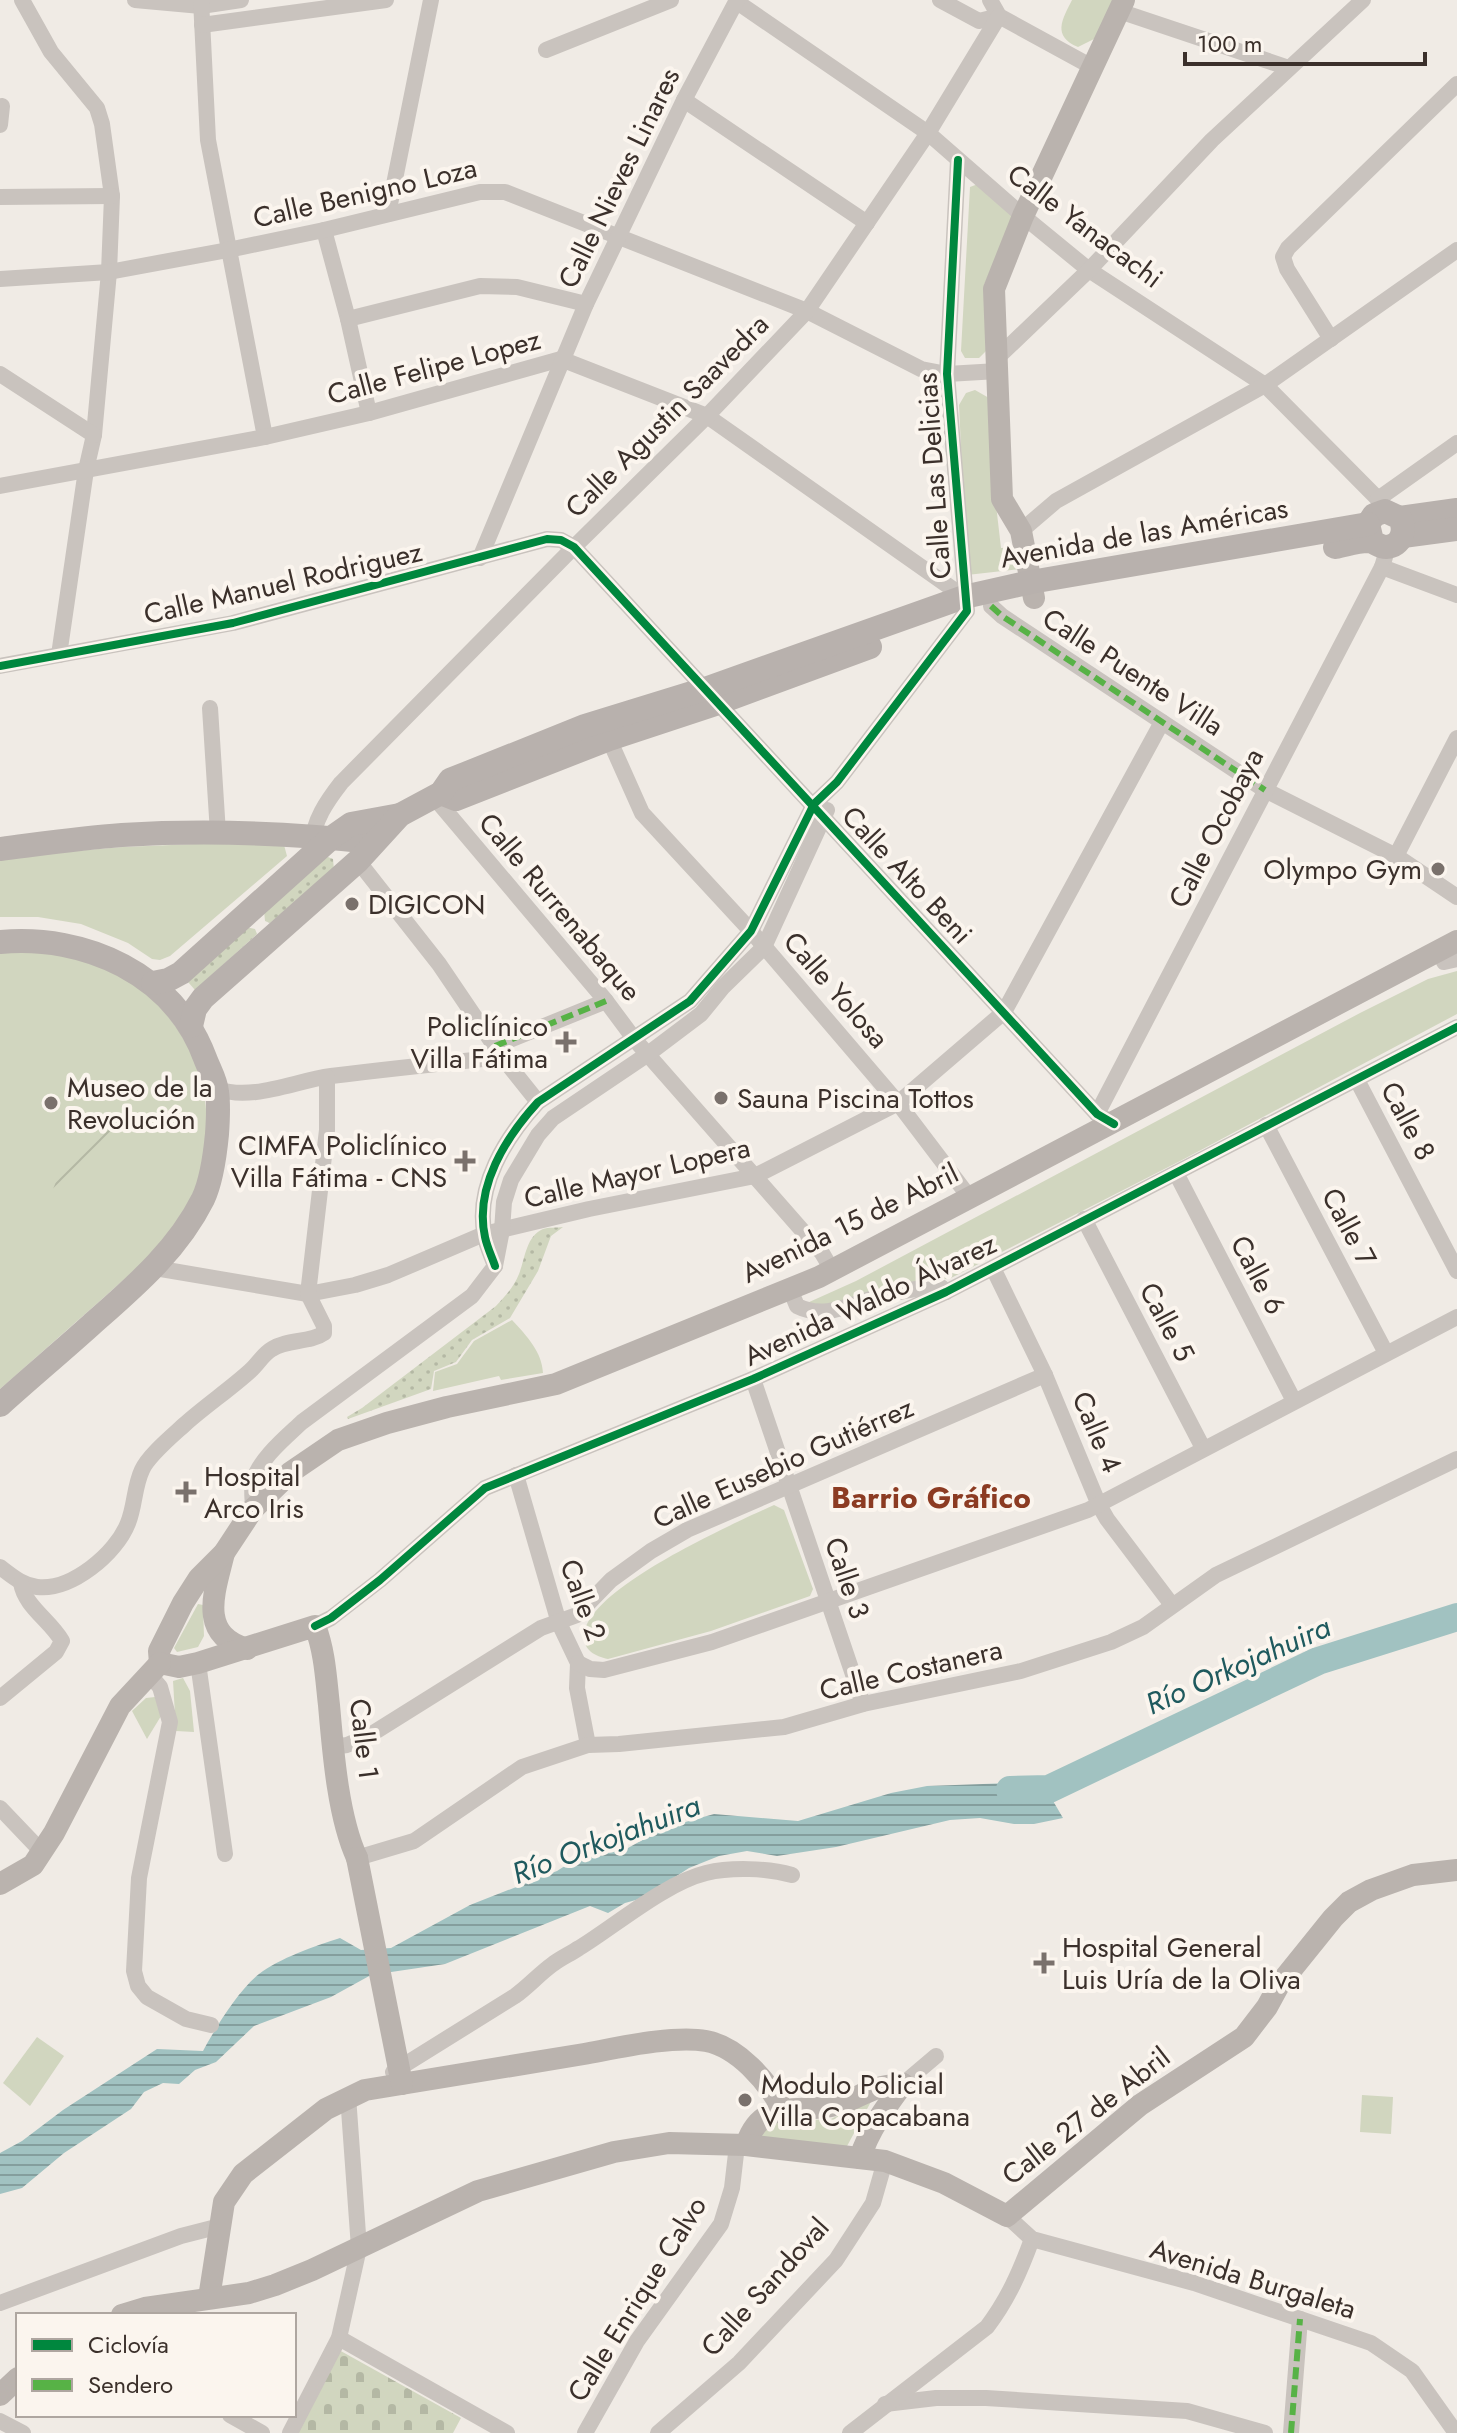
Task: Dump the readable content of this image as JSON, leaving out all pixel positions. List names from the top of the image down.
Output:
{
  "streets": {
    "main road": [
      "Avenida de las Américas",
      "Avenida 15 de Abril",
      "Calle 1",
      "Calle 27 de Abril"
    ],
    "street": [
      "Calle Nieves Linares",
      "Calle Benigno Loza",
      "Calle Yanacachi",
      "Calle Felipe Lopez",
      "Calle Agustin Saavedra",
      "Calle Las Delicias",
      "Calle Manuel Rodriguez",
      "Calle Puente Villa",
      "Calle Ocobaya",
      "Calle Alto Beni",
      "Calle Rurrenabaque",
      "Calle Yolosa",
      "Calle 8",
      "Calle Mayor Lopera",
      "Calle 7",
      "Calle 6",
      "Avenida Waldo Álvarez",
      "Calle 5",
      "Calle 4",
      "Calle Eusebio Gutiérrez",
      "Calle 3",
      "Calle 2",
      "Calle Costanera",
      "Avenida Burgaleta",
      "Calle Sandoval",
      "Calle Enrique Calvo"
    ]
  },
  "crossings": [
    ["Calle Nieves Linares", "Calle Benigno Loza"],
    ["Calle Nieves Linares", "Calle Yanacachi"],
    ["Calle Nieves Linares", "Calle Felipe Lopez"],
    ["Calle Nieves Linares", "Calle Manuel Rodriguez"],
    ["Calle Benigno Loza", "Calle Agustin Saavedra"],
    ["Calle Benigno Loza", "Calle Las Delicias"],
    ["Calle Yanacachi", "Calle Agustin Saavedra"],
    ["Calle Yanacachi", "Calle Las Delicias"],
    ["Calle Yanacachi", "Avenida de las Américas"],
    ["Calle Yanacachi", "Calle Ocobaya"],
    ["Calle Felipe Lopez", "Calle Agustin Saavedra"],
    ["Calle Felipe Lopez", "Calle Las Delicias"],
    ["Calle Felipe Lopez", "Avenida de las Américas"],
    ["Calle Agustin Saavedra", "Calle Manuel Rodriguez"],
    ["Calle Agustin Saavedra", "Calle Alto Beni"],
    ["Calle Las Delicias", "Avenida de las Américas"],
    ["Avenida de las Américas", "Calle Puente Villa"],
    ["Avenida de las Américas", "Calle Ocobaya"],
    ["Avenida de las Américas", "Calle Alto Beni"],
    ["Avenida de las Américas", "Calle Rurrenabaque"],
    ["Avenida de las Américas", "Calle Yolosa"],
    ["Calle Manuel Rodriguez", "Calle Alto Beni"],
    ["Calle Puente Villa", "Calle Ocobaya"],
    ["Calle Puente Villa", "Calle Mayor Lopera"],
    ["Calle Ocobaya", "Calle Alto Beni"],
    ["Calle Ocobaya", "Avenida 15 de Abril"],
    ["Calle Alto Beni", "Calle Mayor Lopera"],
    ["Calle Alto Beni", "Avenida 15 de Abril"],
    ["Calle Rurrenabaque", "Calle Mayor Lopera"],
    ["Calle Rurrenabaque", "Avenida 15 de Abril"],
    ["Calle Yolosa", "Calle Mayor Lopera"],
    ["Calle Yolosa", "Avenida 15 de Abril"],
    ["Calle 8", "Avenida Waldo Álvarez"],
    ["Calle 7", "Avenida Waldo Álvarez"],
    ["Calle 6", "Avenida Waldo Álvarez"],
    ["Avenida Waldo Álvarez", "Calle 5"],
    ["Avenida Waldo Álvarez", "Calle 4"],
    ["Avenida Waldo Álvarez", "Calle 3"],
    ["Avenida Waldo Álvarez", "Calle 2"],
    ["Avenida Waldo Álvarez", "Calle 1"],
    ["Calle 4", "Calle Eusebio Gutiérrez"],
    ["Calle 4", "Calle Costanera"],
    ["Calle Eusebio Gutiérrez", "Calle 3"],
    ["Calle Eusebio Gutiérrez", "Calle 2"],
    ["Calle Eusebio Gutiérrez", "Calle 1"],
    ["Calle 3", "Calle Costanera"],
    ["Calle 2", "Calle Costanera"],
    ["Calle Costanera", "Calle 1"],
    ["Calle 27 de Abril", "Avenida Burgaleta"]
  ],
  "districts": ["Barrio Gráfico"],
  "water": ["Río Orkojahuira"],
  "places": {
    "other": [
      "Olympo Gym",
      "DIGICON",
      "Sauna Piscina Tottos",
      "Museo de la Revolución",
      "Modulo Policial Villa Copacabana"
    ],
    "health": [
      "Policlínico Villa Fátima",
      "CIMFA Policlínico Villa Fátima - CNS",
      "Hospital Arco Iris",
      "Hospital General Luis Uría de la Oliva"
    ]
  },
  "legend": ["Ciclovía", "Sendero"],
  "scale_bar": "100 m"
}
